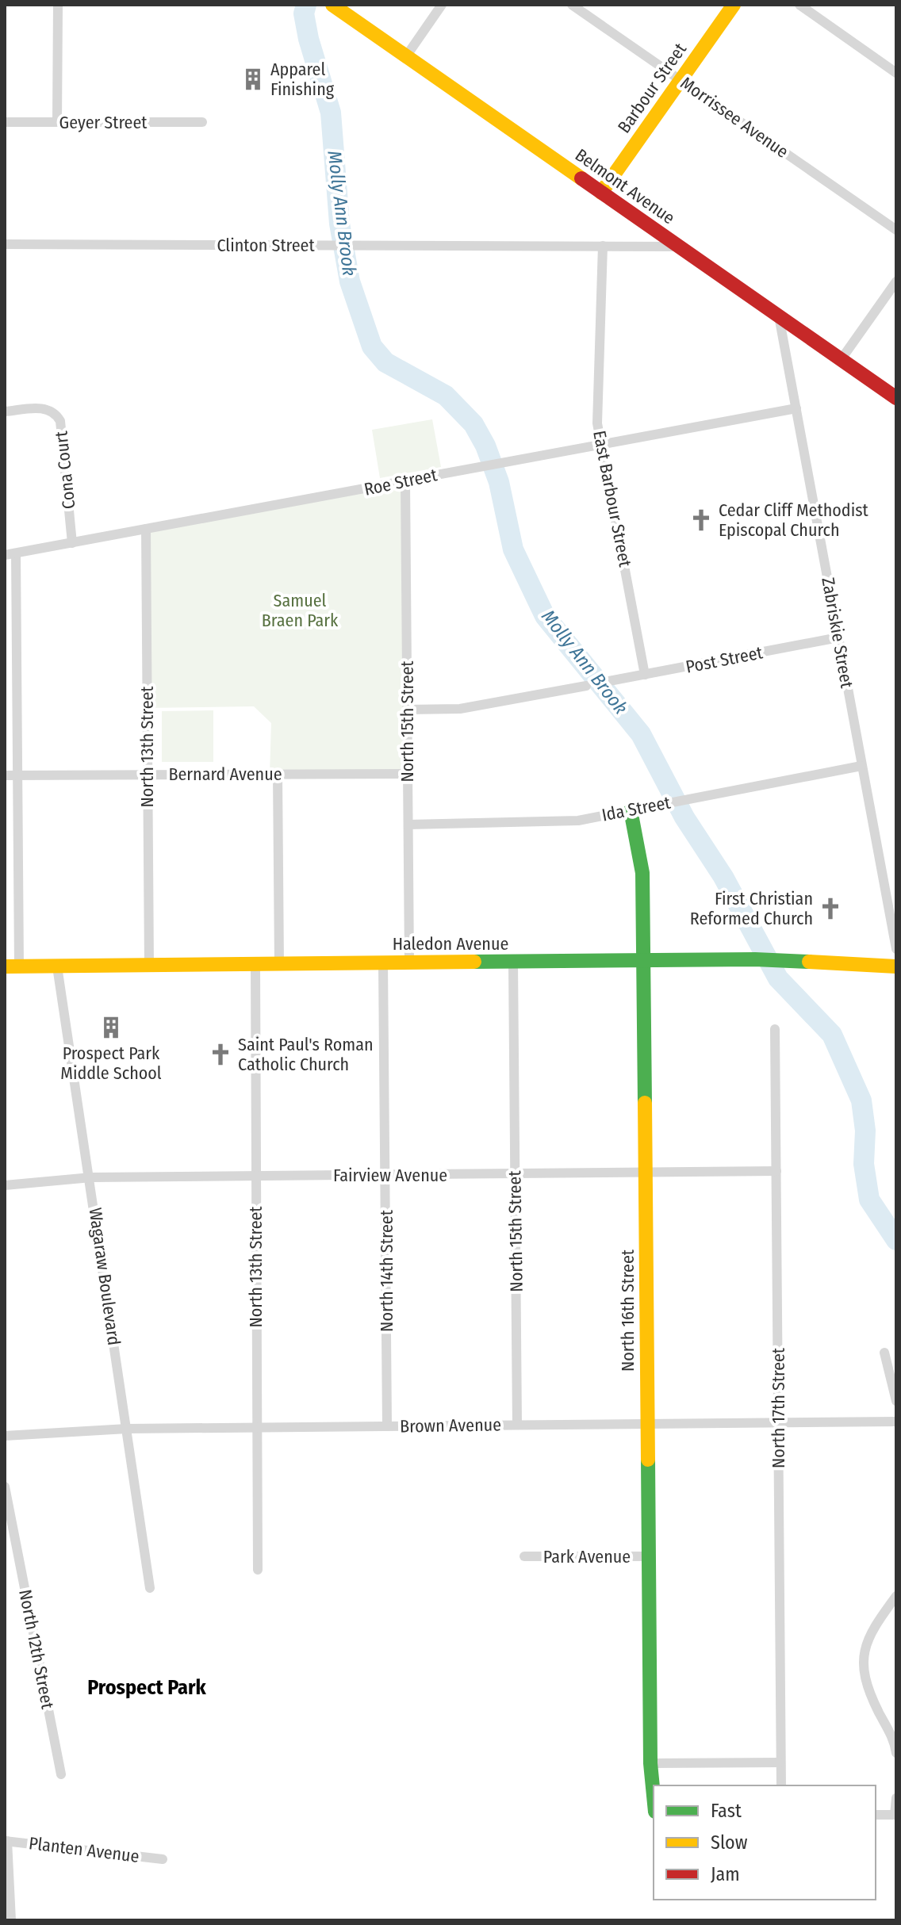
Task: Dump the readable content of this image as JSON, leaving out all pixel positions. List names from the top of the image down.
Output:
{
  "streets": {
    "main road": [
      "Barbour Street",
      "Belmont Avenue",
      "Haledon Avenue",
      "North 16th Street"
    ],
    "street": [
      "Morrissee Avenue",
      "Geyer Street",
      "Clinton Street",
      "Cona Court",
      "Roe Street",
      "East Barbour Street",
      "Zabriskie Street",
      "Post Street",
      "North 15th Street",
      "North 13th Street",
      "Bernard Avenue",
      "Ida Street",
      "Fairview Avenue",
      "North 14th Street",
      "Wagaraw Boulevard",
      "North 17th Street",
      "Brown Avenue",
      "Park Avenue",
      "North 12th Street",
      "Planten Avenue"
    ]
  },
  "crossings": [
    ["Barbour Street", "Morrissee Avenue"],
    ["Barbour Street", "Belmont Avenue"],
    ["Belmont Avenue", "Clinton Street"],
    ["Belmont Avenue", "Zabriskie Street"],
    ["Clinton Street", "East Barbour Street"],
    ["Cona Court", "Roe Street"],
    ["Roe Street", "East Barbour Street"],
    ["Roe Street", "Zabriskie Street"],
    ["Roe Street", "North 15th Street"],
    ["Roe Street", "North 13th Street"],
    ["East Barbour Street", "Post Street"],
    ["Zabriskie Street", "Post Street"],
    ["Zabriskie Street", "Ida Street"],
    ["North 15th Street", "Bernard Avenue"],
    ["North 15th Street", "Ida Street"],
    ["North 15th Street", "Haledon Avenue"],
    ["North 15th Street", "Fairview Avenue"],
    ["North 15th Street", "Brown Avenue"],
    ["North 13th Street", "Bernard Avenue"],
    ["North 13th Street", "Haledon Avenue"],
    ["North 13th Street", "Fairview Avenue"],
    ["North 13th Street", "Brown Avenue"],
    ["Ida Street", "North 16th Street"],
    ["Haledon Avenue", "North 14th Street"],
    ["Haledon Avenue", "Wagaraw Boulevard"],
    ["Haledon Avenue", "North 16th Street"],
    ["Fairview Avenue", "North 14th Street"],
    ["Fairview Avenue", "Wagaraw Boulevard"],
    ["Fairview Avenue", "North 16th Street"],
    ["Fairview Avenue", "North 17th Street"],
    ["North 14th Street", "Brown Avenue"],
    ["Wagaraw Boulevard", "Brown Avenue"],
    ["North 16th Street", "Brown Avenue"],
    ["North 16th Street", "Park Avenue"],
    ["North 17th Street", "Brown Avenue"]
  ],
  "districts": ["Prospect Park"],
  "water": ["Molly Ann Brook"],
  "parks": ["Samuel Braen Park"],
  "places": {
    "building": ["Apparel Finishing", "Prospect Park Middle School"],
    "church": ["Cedar Cliff Methodist Episcopal Church", "First Christian Reformed Church", "Saint Paul's Roman Catholic Church"]
  },
  "legend": ["Fast", "Slow", "Jam"]
}
